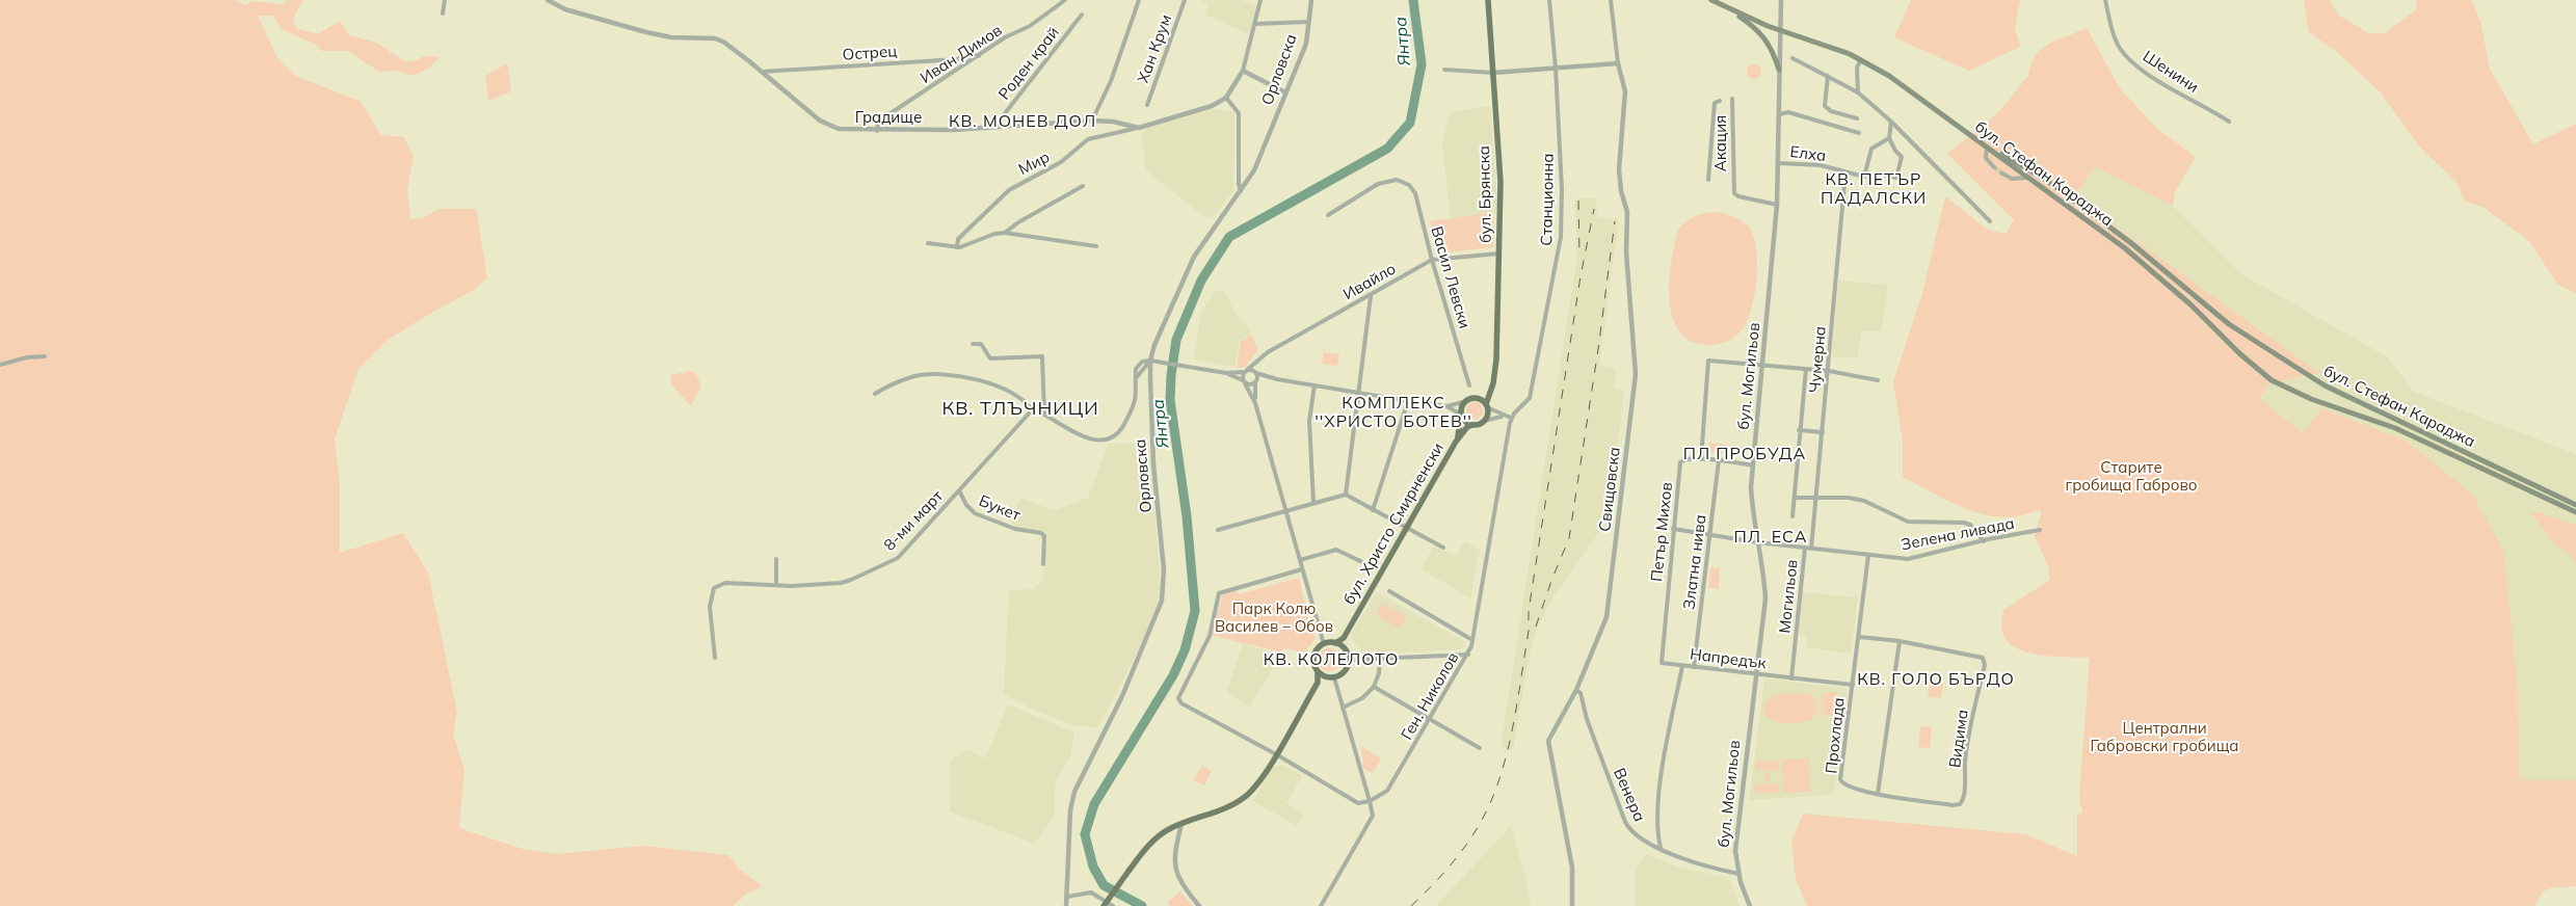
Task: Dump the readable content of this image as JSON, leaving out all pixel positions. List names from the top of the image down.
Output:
{
  "streets": {
    "main road": ["бул. Стефан Караджа", "бул. Брянска", "бул. Христо Смирненски"],
    "street": [
      "Хан Крум",
      "Острец",
      "Иван Димов",
      "Роден край",
      "Орловска",
      "Шенини",
      "Градище",
      "Акация",
      "Елха",
      "Мир",
      "Станционна",
      "Васил Левски",
      "Ивайло",
      "Чумерна",
      "бул. Могильов",
      "Свищовска",
      "Букет",
      "8-ми март",
      "Петър Михов",
      "Зелена ливада",
      "Златна нива",
      "Могильов",
      "Напредък",
      "Ген. Николов",
      "Прохлада",
      "Видима",
      "Венера"
    ]
  },
  "crossings": [
    ["Острец", "Иван Димов"],
    ["Острец", "Градище"],
    ["Иван Димов", "Градище"],
    ["Роден край", "Градище"],
    ["Градище", "Мир"],
    ["Акация", "бул. Могильов"],
    ["Елха", "Чумерна"],
    ["Елха", "бул. Могильов"],
    ["бул. Брянска", "Ивайло"],
    ["бул. Брянска", "бул. Христо Смирненски"],
    ["Станционна", "Ген. Николов"],
    ["Васил Левски", "Ивайло"],
    ["Чумерна", "Зелена ливада"],
    ["бул. Могильов", "Зелена ливада"],
    ["бул. Могильов", "Напредък"],
    ["бул. Могильов", "Венера"],
    ["Свищовска", "Венера"],
    ["Букет", "8-ми март"],
    ["Петър Михов", "Зелена ливада"],
    ["Петър Михов", "Напредък"],
    ["Зелена ливада", "Златна нива"],
    ["Зелена ливада", "Могильов"],
    ["Зелена ливада", "Прохлада"],
    ["Златна нива", "Напредък"],
    ["Могильов", "Напредък"],
    ["Напредък", "Прохлада"],
    ["Прохлада", "Видима"]
  ],
  "districts": [
    "КВ. МОНЕВ ДОЛ",
    "КВ. ПЕТЪР ПАДАЛСКИ",
    "КОМПЛЕКС ''ХРИСТО БОТЕВ''",
    "КВ. ТЛЪЧНИЦИ",
    "ПЛ ПРОБУДА",
    "ПЛ. ЕСА",
    "КВ. КОЛЕЛОТО",
    "КВ. ГОЛО БЪРДО"
  ],
  "water": ["Янтра"],
  "parks": ["Старите гробища Габрово", "Парк Колю Василев – Обов", "Централни Габровски гробища"]
}
